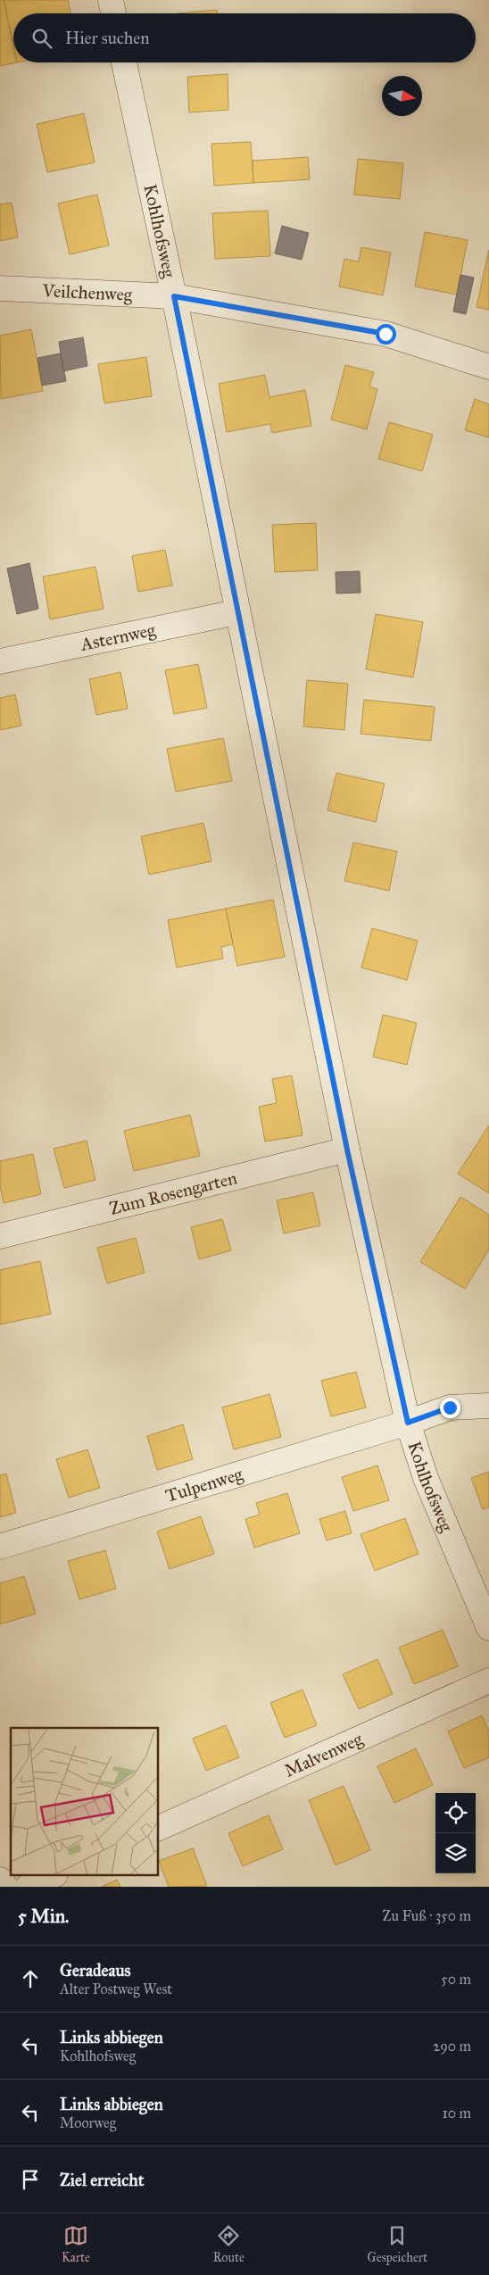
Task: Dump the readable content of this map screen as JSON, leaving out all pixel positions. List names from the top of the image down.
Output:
{
  "streets": {
    "street": [
      "Kohlhofsweg",
      "Veilchenweg",
      "Asternweg",
      "Zum Rosengarten",
      "Tulpenweg",
      "Malvenweg"
    ]
  },
  "crossings": [
    ["Kohlhofsweg", "Veilchenweg"],
    ["Kohlhofsweg", "Asternweg"],
    ["Kohlhofsweg", "Zum Rosengarten"],
    ["Kohlhofsweg", "Tulpenweg"]
  ],
  "north": "right",
  "page": {
    "search": "Hier suchen",
    "heading": ["5 Min.", "Zu Fuß · 350 m"],
    "list": [
      ["Geradeaus", "Alter Postweg West", "50 m"],
      ["Links abbiegen", "Kohlhofsweg", "290 m"],
      ["Links abbiegen", "Moorweg", "10 m"],
      "Ziel erreicht"
    ],
    "nav": ["Karte", "Route", "Gespeichert"]
  }
}
